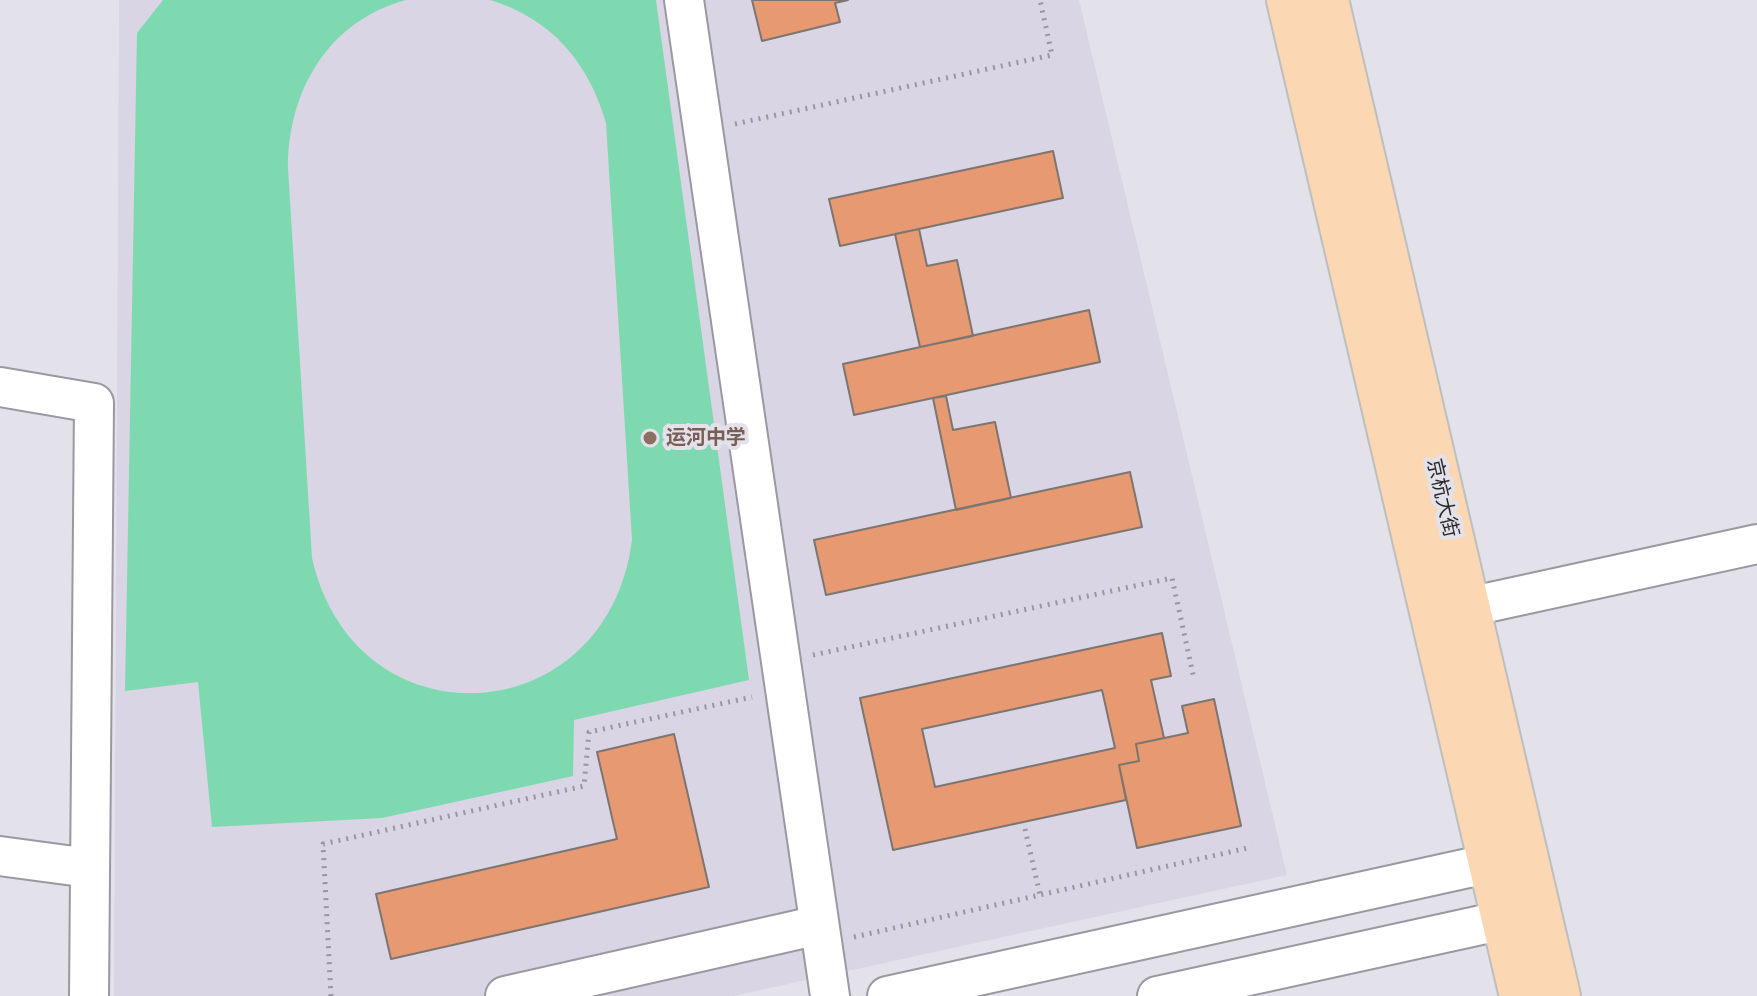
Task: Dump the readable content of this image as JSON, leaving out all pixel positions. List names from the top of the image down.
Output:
{
  "streets": {
    "main road": ["京杭大街"]
  },
  "places": ["运河中学"]
}
